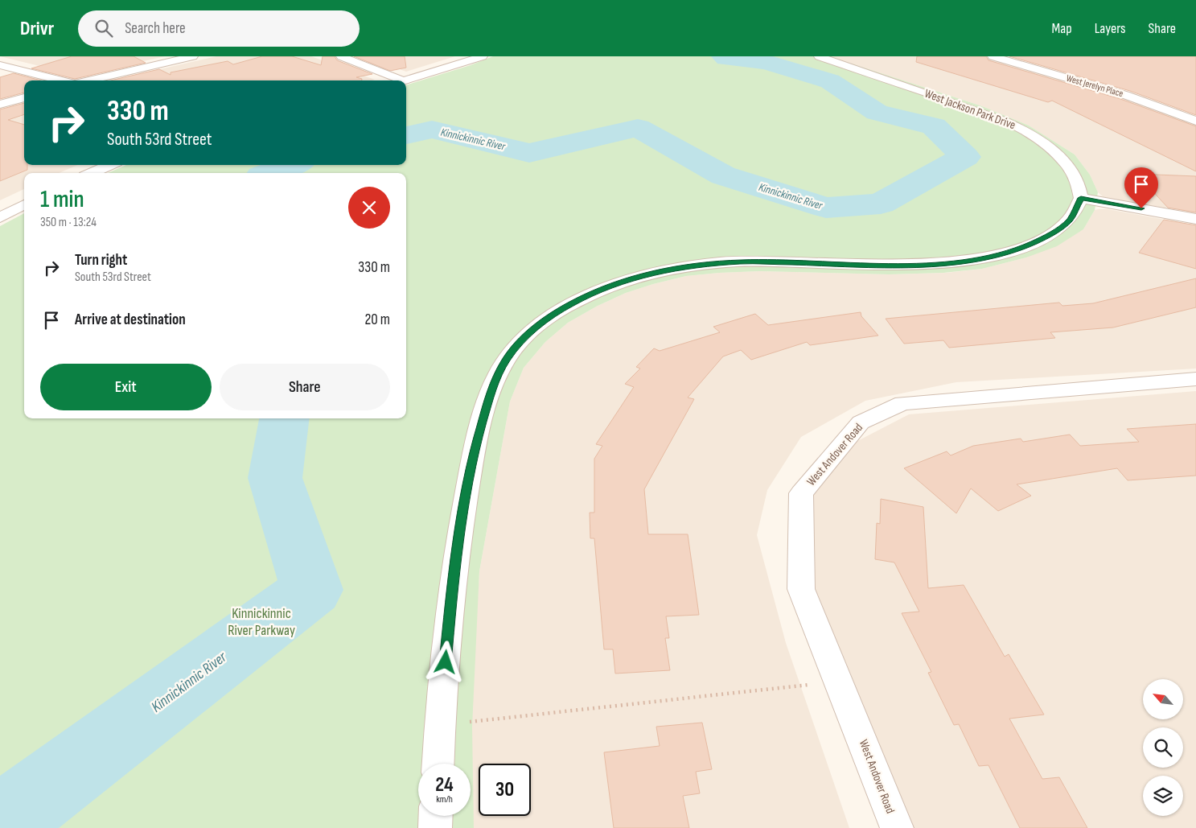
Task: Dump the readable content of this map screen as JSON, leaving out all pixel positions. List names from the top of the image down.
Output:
{
  "streets": {
    "street": ["West Jerelyn Place", "West Jackson Park Drive", "West Andover Road"]
  },
  "water": ["Kinnickinnic River"],
  "parks": ["Kinnickinnic River Parkway"],
  "north": "top left",
  "page": {
    "header": "Drivr",
    "search": "Search here",
    "nav": ["Map", "Layers", "Share"],
    "turn": ["330 m", "South 53rd Street"],
    "heading": ["1 min", "350 m · 13:24"],
    "list": [
      {
        "name": "Turn right",
        "note": "South 53rd Street",
        "value": "330 m"
      },
      {
        "name": "Arrive at destination",
        "value": "20 m"
      }
    ],
    "buttons": ["Exit", "Share"],
    "speed": "24 km/h",
    "limit": "30"
  }
}
